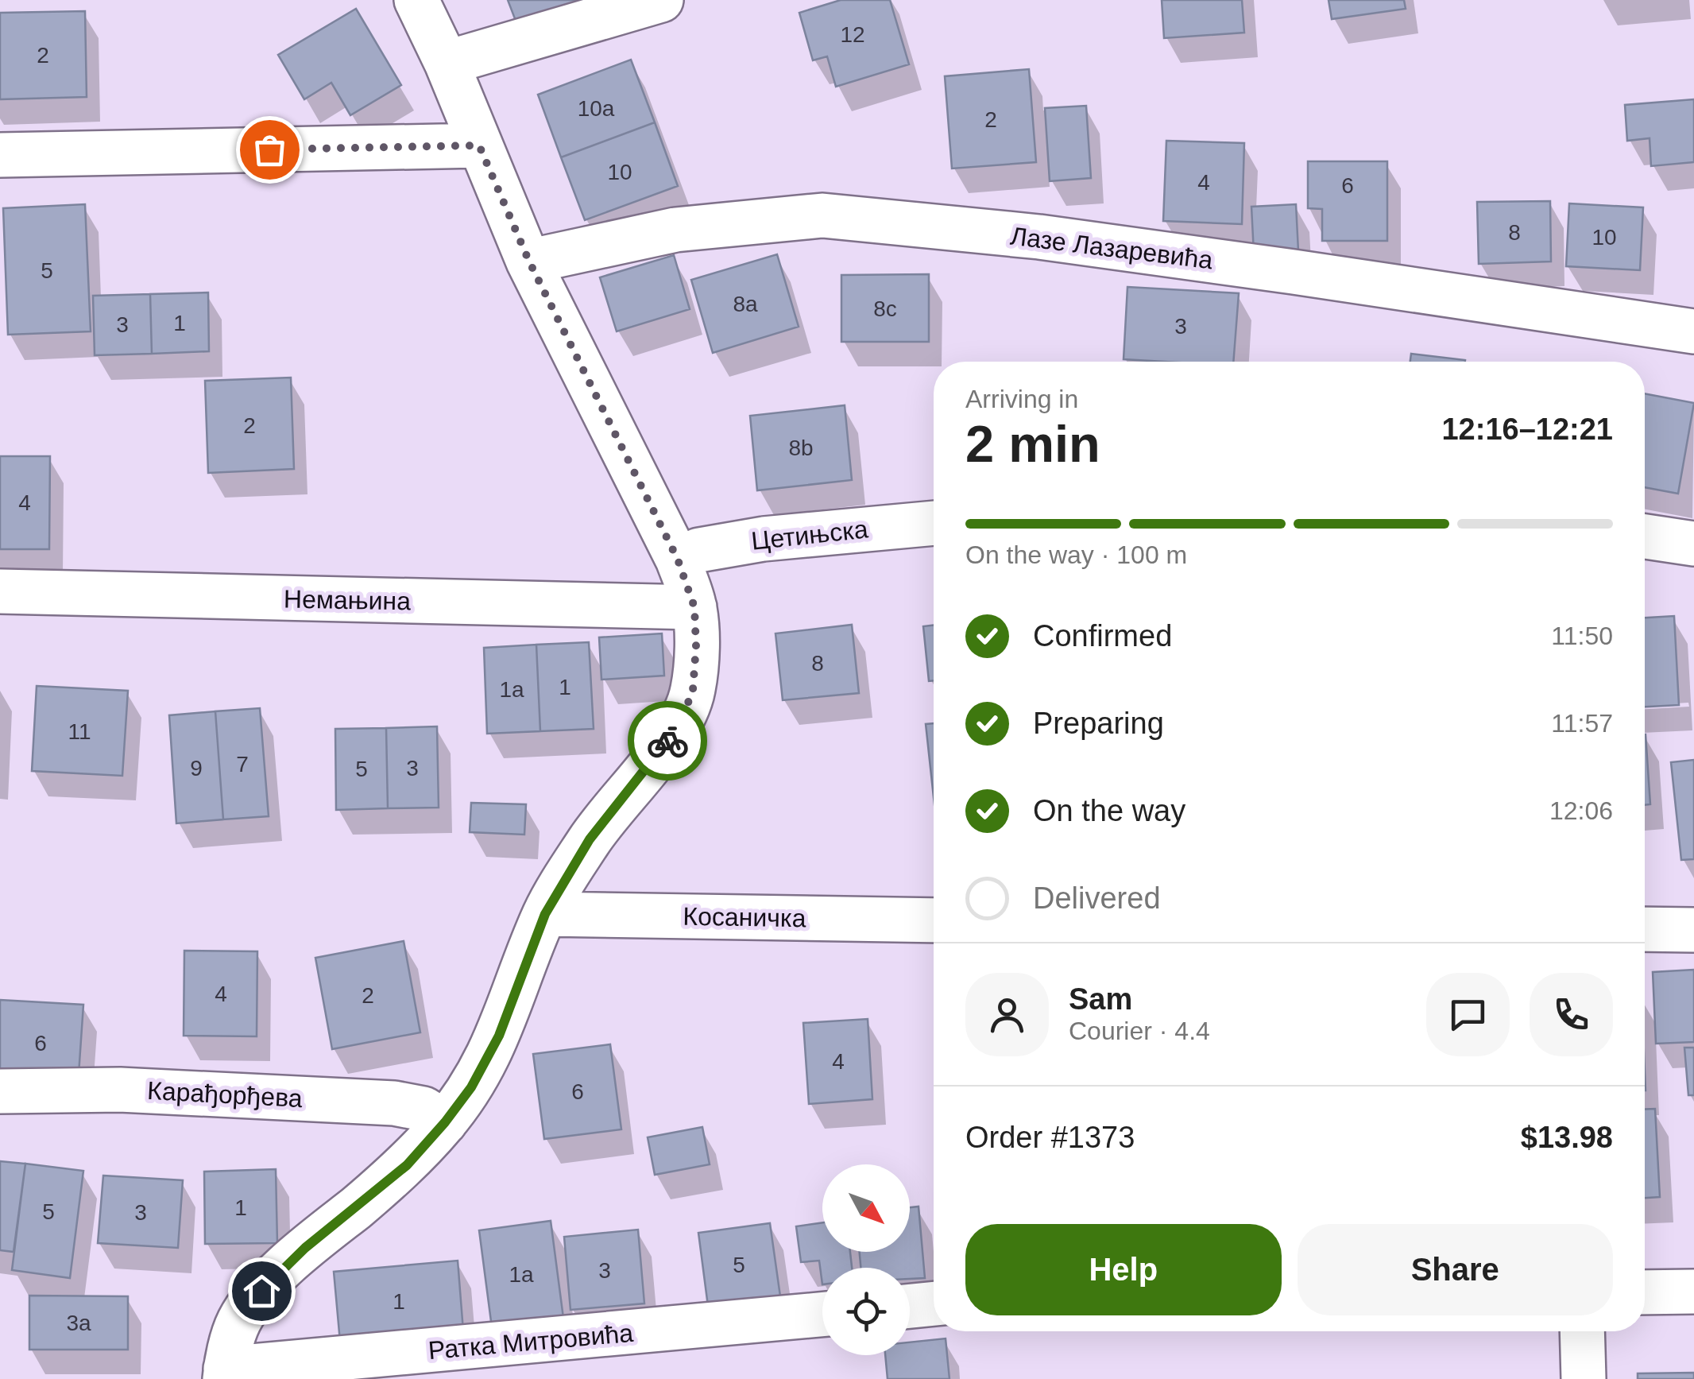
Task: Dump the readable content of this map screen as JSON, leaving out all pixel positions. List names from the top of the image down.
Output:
{
  "streets": {
    "street": [
      "Лазе Лазаревића",
      "Цетињска",
      "Немањина",
      "Косаничка",
      "Карађорђева",
      "Ратка Митровића"
    ]
  },
  "house_numbers": [
    "12",
    "2",
    "10a",
    "2",
    "10",
    "4",
    "6",
    "8",
    "10",
    "5",
    "8a",
    "8c",
    "1",
    "3",
    "3",
    "2",
    "8b",
    "4",
    "8",
    "1",
    "1a",
    "11",
    "7",
    "9",
    "3",
    "5",
    "4",
    "2",
    "6",
    "4",
    "6",
    "1",
    "5",
    "3",
    "5",
    "3",
    "1a",
    "1",
    "3a"
  ],
  "north": "bottom right",
  "page": {
    "heading": ["2 min", "Arriving in", "12:16–12:21"],
    "panel": [
      "Sam",
      "Courier · 4.4",
      "Order #1373",
      "$13.98"
    ],
    "bar": "On the way · 100 m",
    "list": [
      ["Confirmed", "11:50"],
      ["Preparing", "11:57"],
      ["On the way", "12:06"],
      "Delivered"
    ],
    "buttons": ["Help", "Share"]
  }
}
